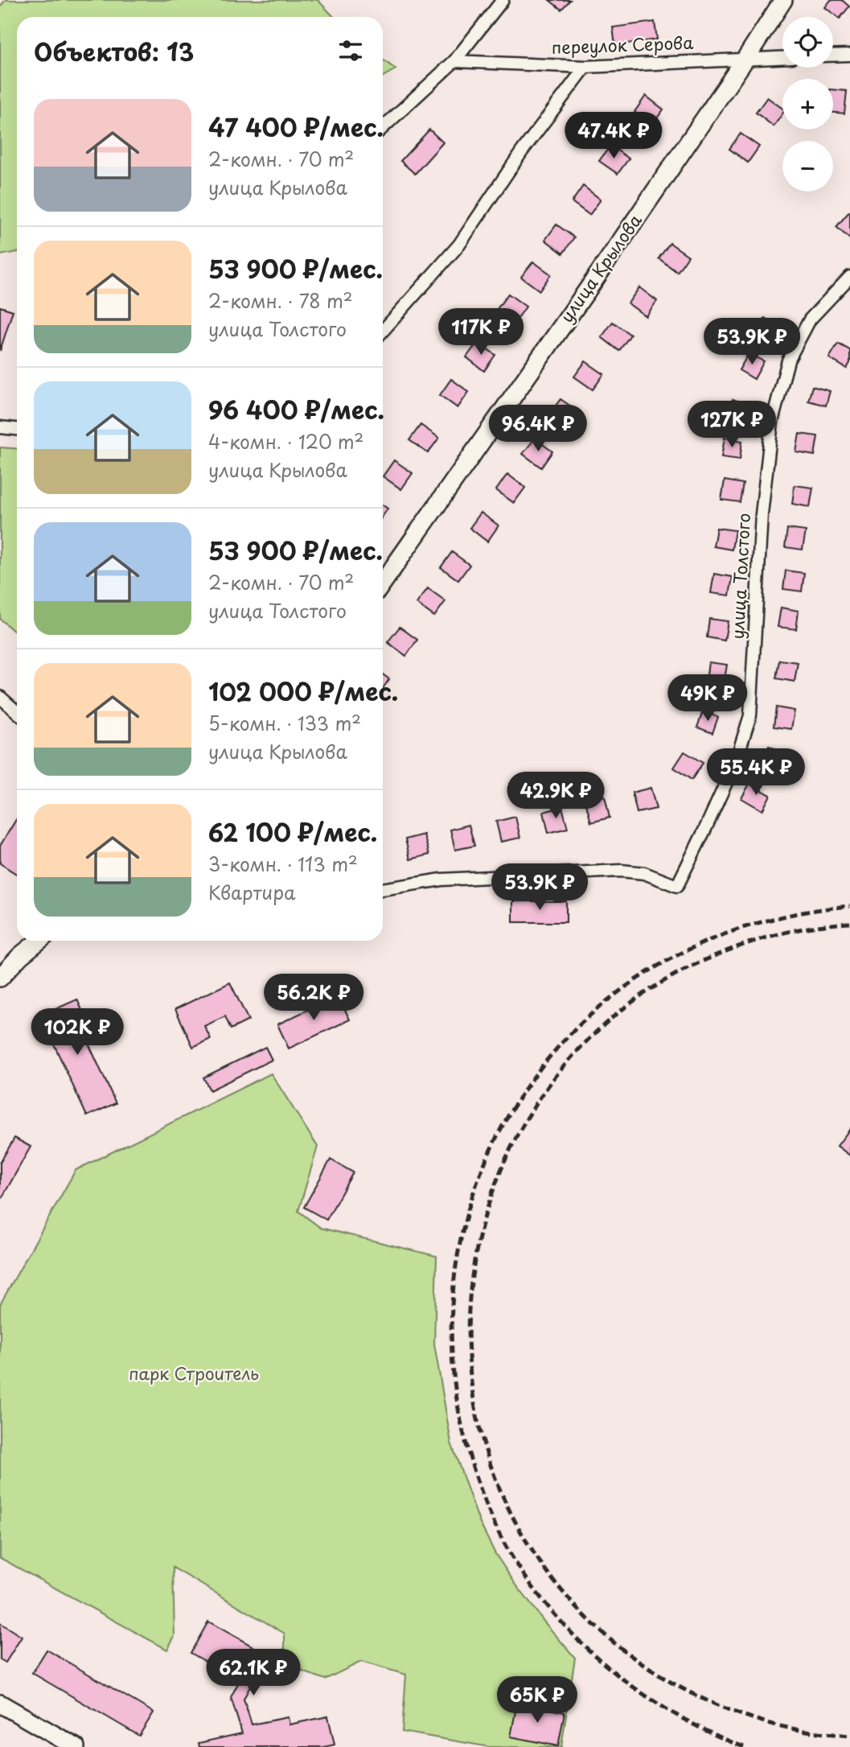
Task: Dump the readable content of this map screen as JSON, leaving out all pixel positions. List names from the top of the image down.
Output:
{
  "streets": {
    "main road": ["улица Крылова"],
    "street": ["переулок Серова", "улица Толстого"]
  },
  "crossings": [
    ["переулок Серова", "улица Крылова"]
  ],
  "parks": ["парк Строитель"],
  "page": {
    "map_buttons": ["+", "−"],
    "heading": "Объектов: 13",
    "list": [
      {
        "name": "47 400 ₽/мес.",
        "note": "2-комн. · 70 m² · улица Крылова"
      },
      {
        "name": "53 900 ₽/мес.",
        "note": "2-комн. · 78 m² · улица Толстого"
      },
      {
        "name": "96 400 ₽/мес.",
        "note": "4-комн. · 120 m² · улица Крылова"
      },
      {
        "name": "53 900 ₽/мес.",
        "note": "2-комн. · 70 m² · улица Толстого"
      },
      {
        "name": "102 000 ₽/мес.",
        "note": "5-комн. · 133 m² · улица Крылова"
      },
      {
        "name": "62 100 ₽/мес.",
        "note": "3-комн. · 113 m² · Квартира"
      }
    ],
    "price": [
      "47.4K ₽",
      "117K ₽",
      "53.9K ₽",
      "127K ₽",
      "96.4K ₽",
      "49K ₽",
      "55.4K ₽",
      "42.9K ₽",
      "53.9K ₽",
      "56.2K ₽",
      "102K ₽",
      "62.1K ₽",
      "65K ₽"
    ]
  }
}
